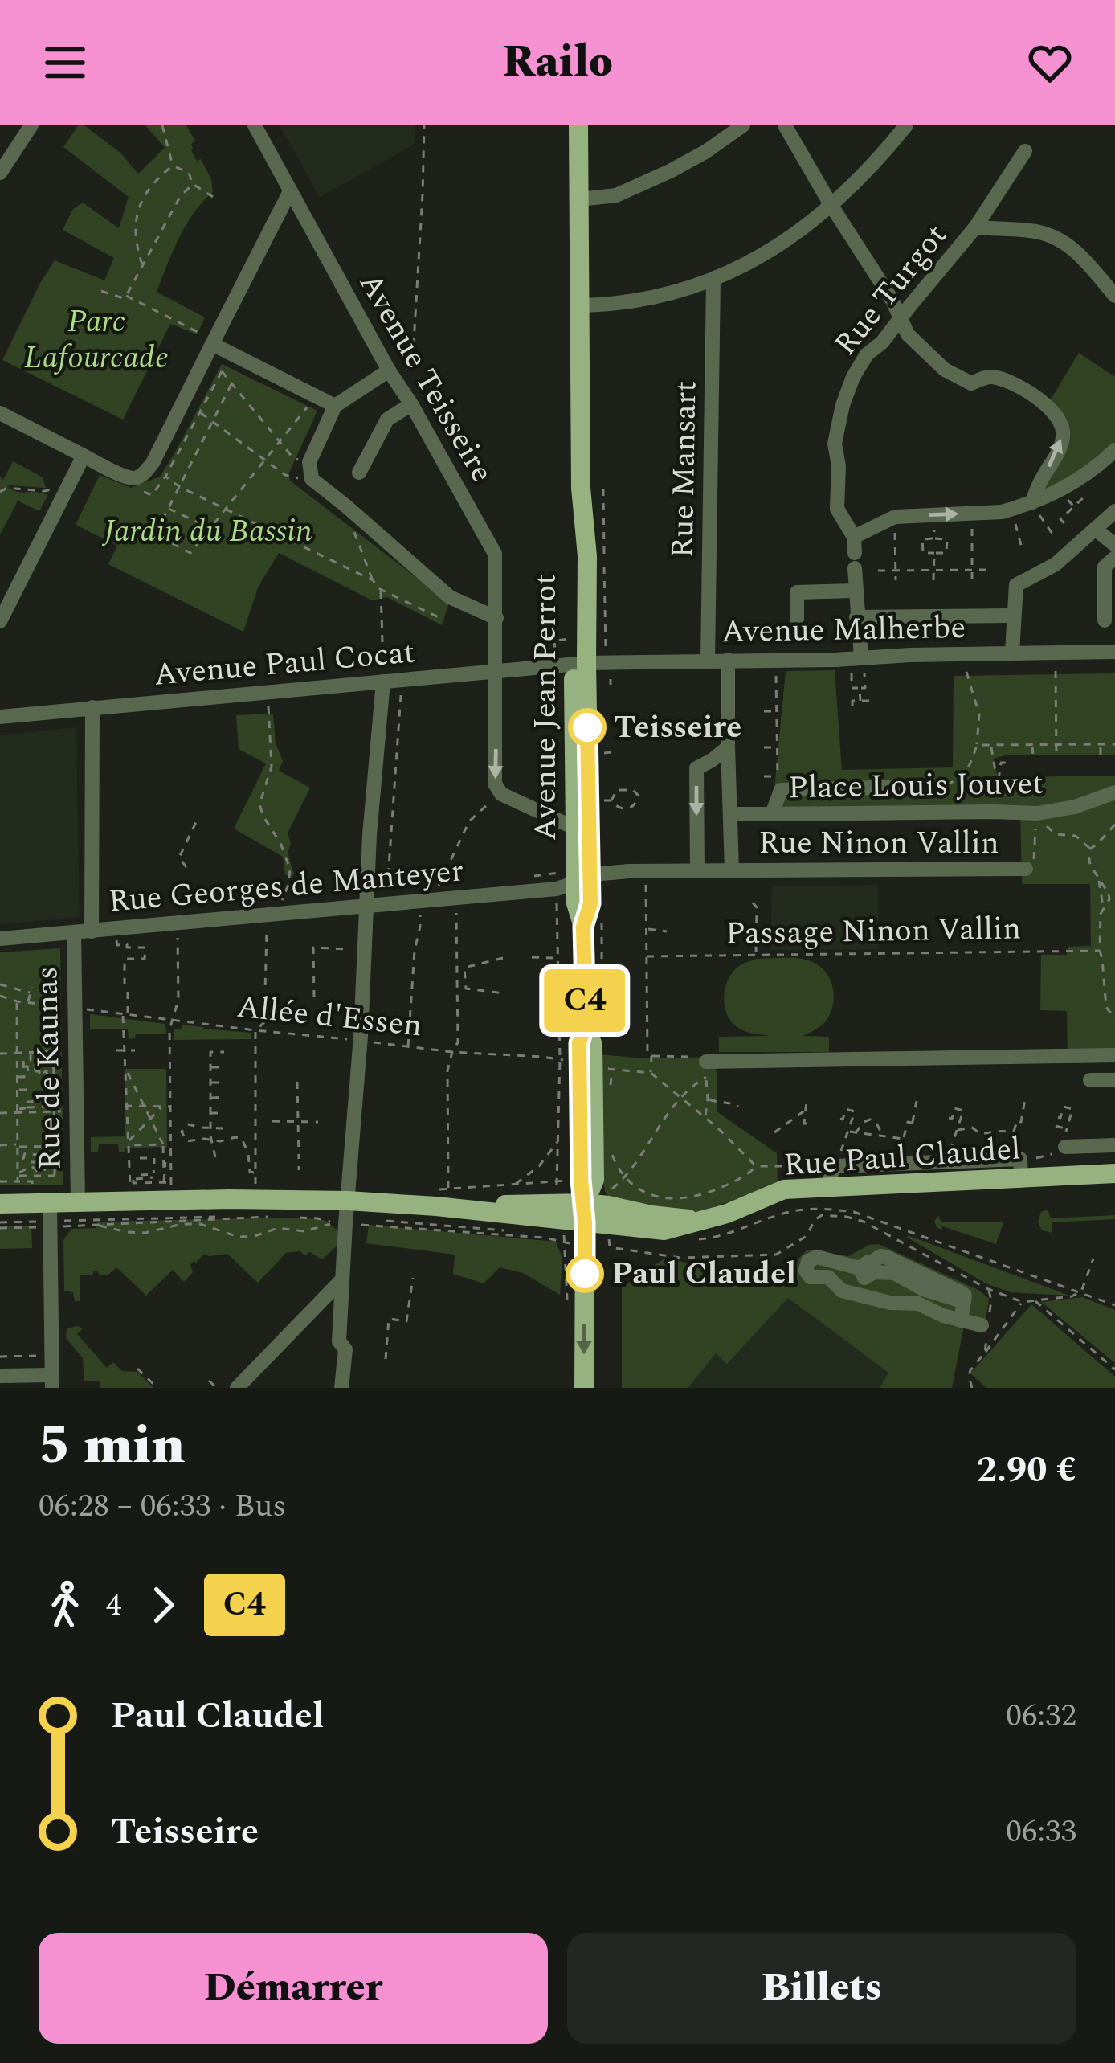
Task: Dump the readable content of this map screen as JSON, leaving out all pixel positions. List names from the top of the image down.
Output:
{
  "streets": {
    "main road": ["Avenue Jean Perrot", "Rue Paul Claudel"],
    "street": [
      "Rue Turgot",
      "Avenue Teisseire",
      "Rue Mansart",
      "Avenue Malherbe",
      "Avenue Paul Cocat",
      "Place Louis Jouvet",
      "Rue Ninon Vallin",
      "Rue Georges de Manteyer",
      "Rue de Kaunas"
    ],
    "path": ["Passage Ninon Vallin", "Allée d'Essen"]
  },
  "crossings": [
    ["Rue Turgot", "Avenue Malherbe"],
    ["Avenue Teisseire", "Avenue Paul Cocat"],
    ["Rue Mansart", "Avenue Malherbe"],
    ["Avenue Malherbe", "Avenue Paul Cocat"],
    ["Avenue Malherbe", "Avenue Jean Perrot"],
    ["Avenue Malherbe", "Rue Ninon Vallin"],
    ["Avenue Paul Cocat", "Avenue Jean Perrot"],
    ["Avenue Paul Cocat", "Rue de Kaunas"],
    ["Avenue Jean Perrot", "Rue Ninon Vallin"],
    ["Avenue Jean Perrot", "Rue Georges de Manteyer"],
    ["Avenue Jean Perrot", "Allée d'Essen"],
    ["Avenue Jean Perrot", "Rue Paul Claudel"],
    ["Place Louis Jouvet", "Rue Ninon Vallin"],
    ["Rue Ninon Vallin", "Rue Georges de Manteyer"],
    ["Rue Georges de Manteyer", "Rue de Kaunas"],
    ["Allée d'Essen", "Rue de Kaunas"]
  ],
  "parks": ["Parc Lafourcade", "Jardin du Bassin"],
  "places": ["Teisseire", "Paul Claudel"],
  "lines": ["bus line C4"],
  "page": {
    "header": "Railo",
    "on_map": "C4",
    "heading": ["5 min", "06:28 – 06:33 · Bus", "2.90 €"],
    "legs": ["4", "C4"],
    "list": [
      {
        "name": "Paul Claudel",
        "value": "06:32"
      },
      {
        "name": "Teisseire",
        "value": "06:33"
      }
    ],
    "buttons": ["Démarrer", "Billets"]
  }
}
